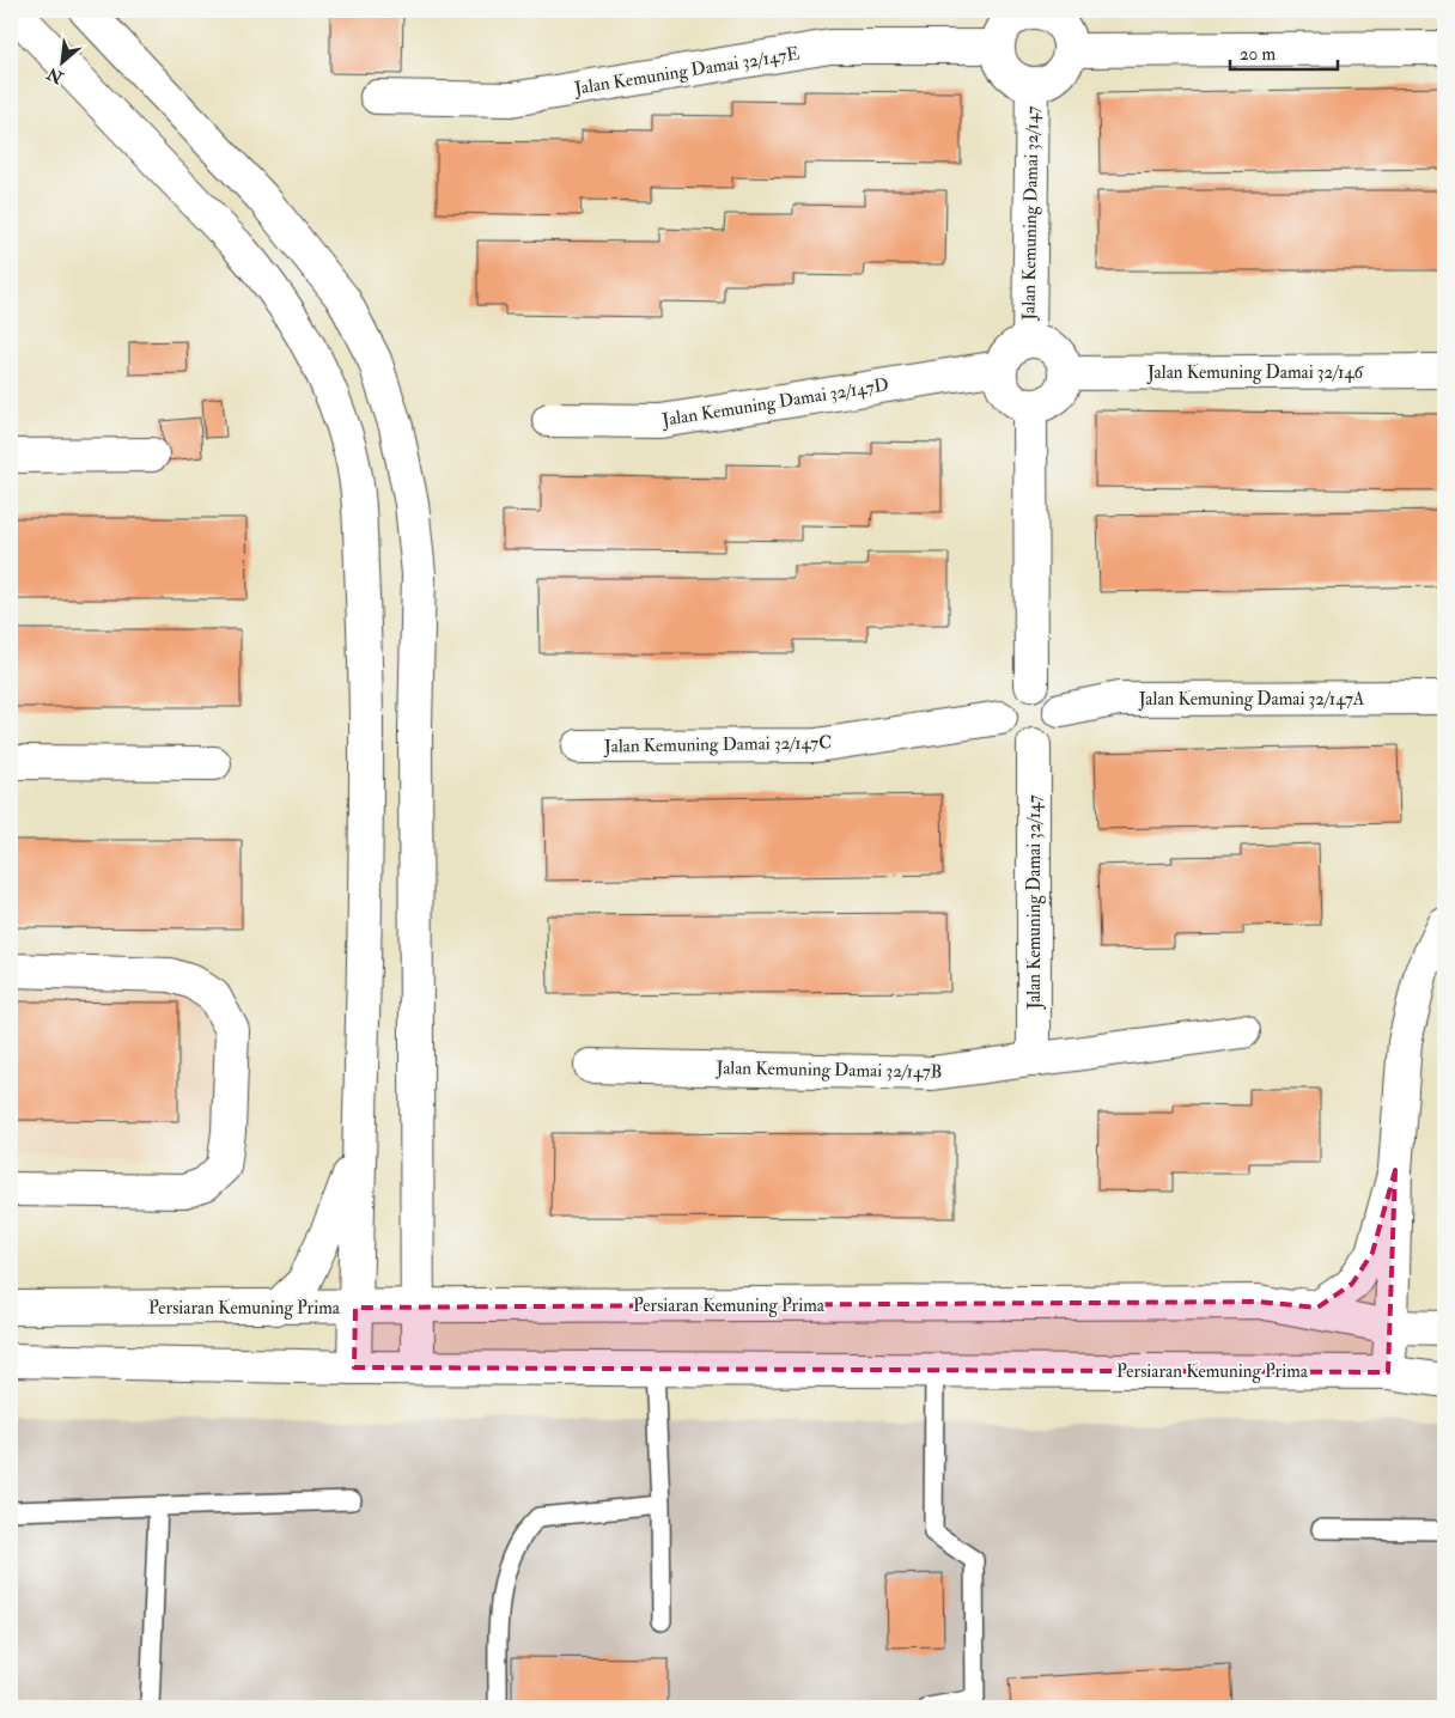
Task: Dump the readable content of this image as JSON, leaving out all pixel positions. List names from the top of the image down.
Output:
{
  "streets": {
    "main road": [
      "Jalan Kemuning Damai 32/147E",
      "Jalan Kemuning Damai 32/147",
      "Jalan Kemuning Damai 32/146",
      "Jalan Kemuning Damai 32/147D",
      "Jalan Kemuning Damai 32/147A",
      "Jalan Kemuning Damai 32/147C",
      "Jalan Kemuning Damai 32/147B",
      "Persiaran Kemuning Prima"
    ]
  },
  "crossings": [
    ["Jalan Kemuning Damai 32/147E", "Jalan Kemuning Damai 32/147"],
    ["Jalan Kemuning Damai 32/147", "Jalan Kemuning Damai 32/146"],
    ["Jalan Kemuning Damai 32/147", "Jalan Kemuning Damai 32/147D"],
    ["Jalan Kemuning Damai 32/147", "Jalan Kemuning Damai 32/147A"],
    ["Jalan Kemuning Damai 32/147", "Jalan Kemuning Damai 32/147C"],
    ["Jalan Kemuning Damai 32/147", "Jalan Kemuning Damai 32/147B"],
    ["Jalan Kemuning Damai 32/146", "Jalan Kemuning Damai 32/147D"],
    ["Jalan Kemuning Damai 32/147A", "Jalan Kemuning Damai 32/147C"]
  ],
  "scale_bar": "20 m",
  "north": "bottom left"
}
